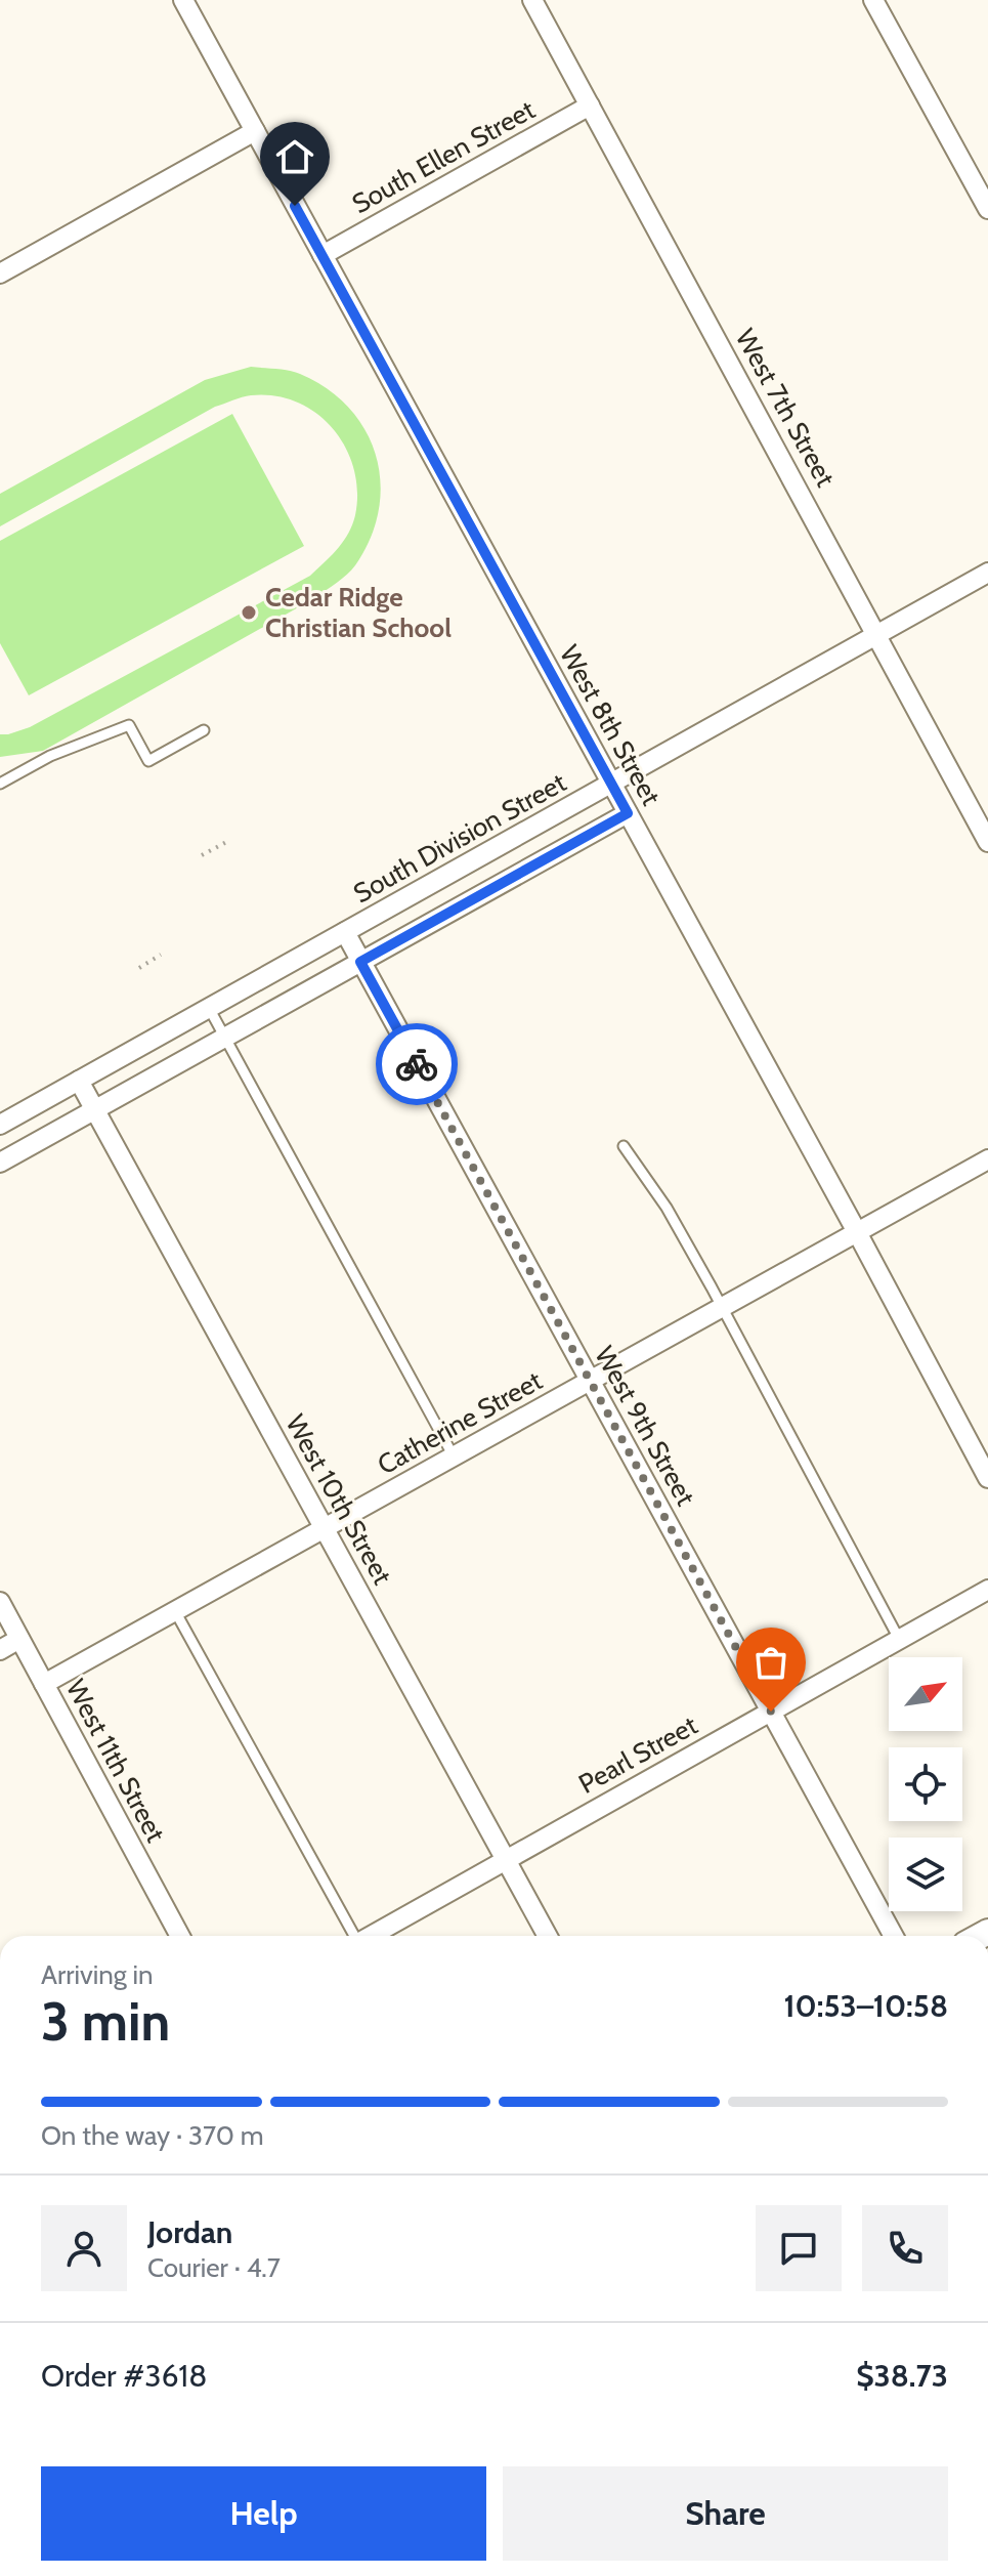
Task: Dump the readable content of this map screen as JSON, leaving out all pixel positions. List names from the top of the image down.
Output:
{
  "streets": {
    "street": [
      "South Ellen Street",
      "West 7th Street",
      "West 8th Street",
      "South Division Street",
      "Catherine Street",
      "West 9th Street",
      "West 10th Street",
      "Pearl Street",
      "West 11th Street"
    ]
  },
  "crossings": [
    ["South Ellen Street", "West 7th Street"],
    ["South Ellen Street", "West 8th Street"],
    ["West 7th Street", "South Division Street"],
    ["West 8th Street", "South Division Street"],
    ["West 8th Street", "Catherine Street"],
    ["South Division Street", "West 9th Street"],
    ["South Division Street", "West 10th Street"],
    ["Catherine Street", "West 9th Street"],
    ["Catherine Street", "West 10th Street"],
    ["Catherine Street", "West 11th Street"],
    ["West 9th Street", "Pearl Street"],
    ["West 10th Street", "Pearl Street"]
  ],
  "places": ["Cedar Ridge Christian School"],
  "north": "top right",
  "page": {
    "heading": ["3 min", "Arriving in", "10:53–10:58"],
    "panel": [
      "Jordan",
      "Courier · 4.7",
      "Order #3618",
      "$38.73"
    ],
    "bar": "On the way · 370 m",
    "buttons": ["Help", "Share"]
  }
}
